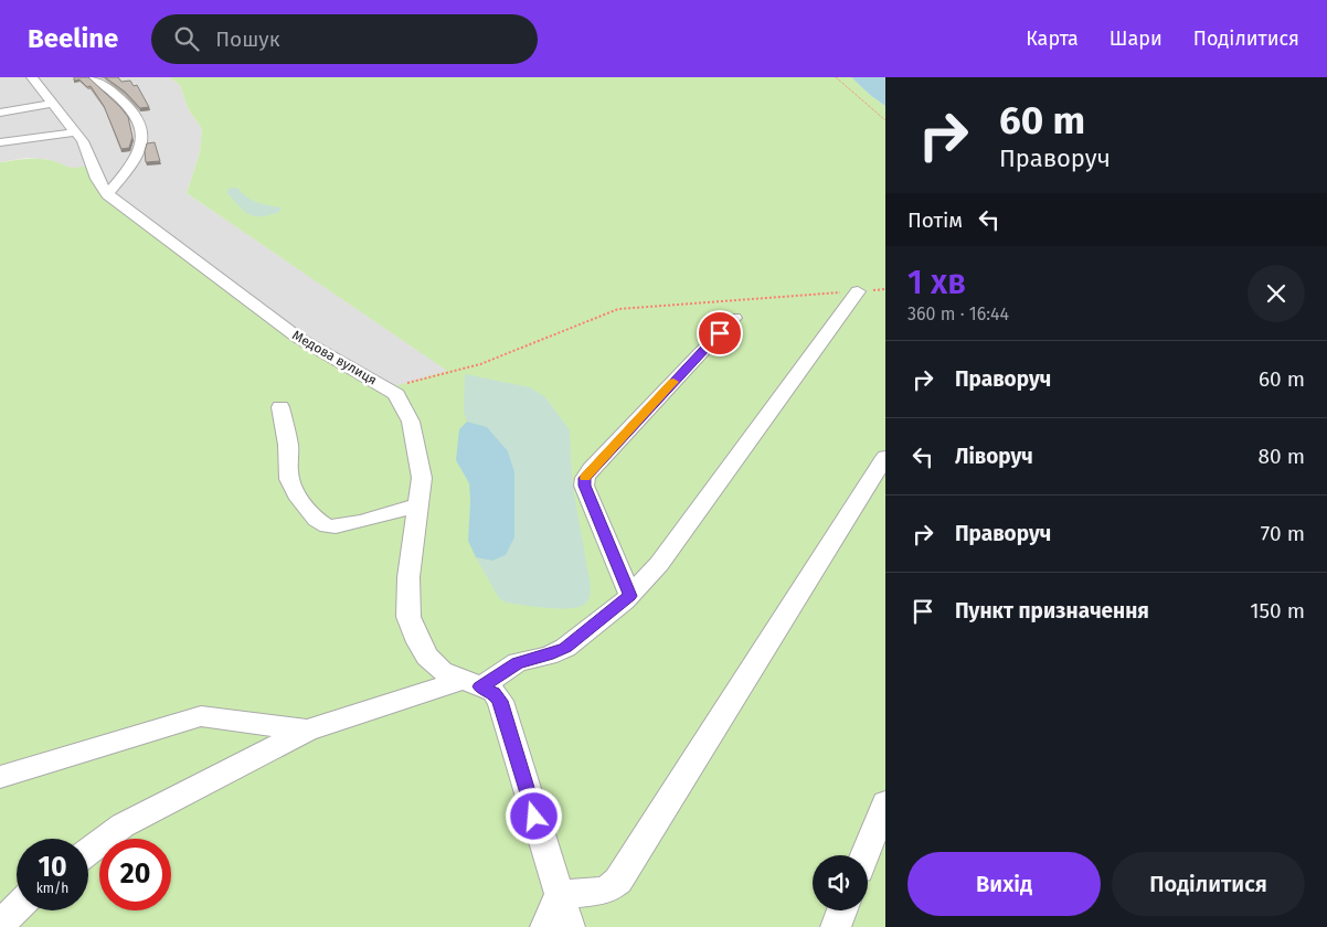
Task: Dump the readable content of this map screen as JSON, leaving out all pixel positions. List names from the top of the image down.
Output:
{
  "streets": {
    "street": ["Медова вулиця"]
  },
  "page": {
    "header": "Beeline",
    "search": "Пошук",
    "nav": ["Карта", "Шари", "Поділитися"],
    "turn": ["60 m", "Праворуч"],
    "then": "Потім",
    "heading": ["1 хв", "360 m · 16:44"],
    "list": [
      {
        "name": "Праворуч",
        "value": "60 m"
      },
      {
        "name": "Ліворуч",
        "value": "80 m"
      },
      {
        "name": "Праворуч",
        "value": "70 m"
      },
      {
        "name": "Пункт призначення",
        "value": "150 m"
      }
    ],
    "speed": "10 km/h",
    "limit": "20",
    "buttons": ["Вихід", "Поділитися"]
  }
}
